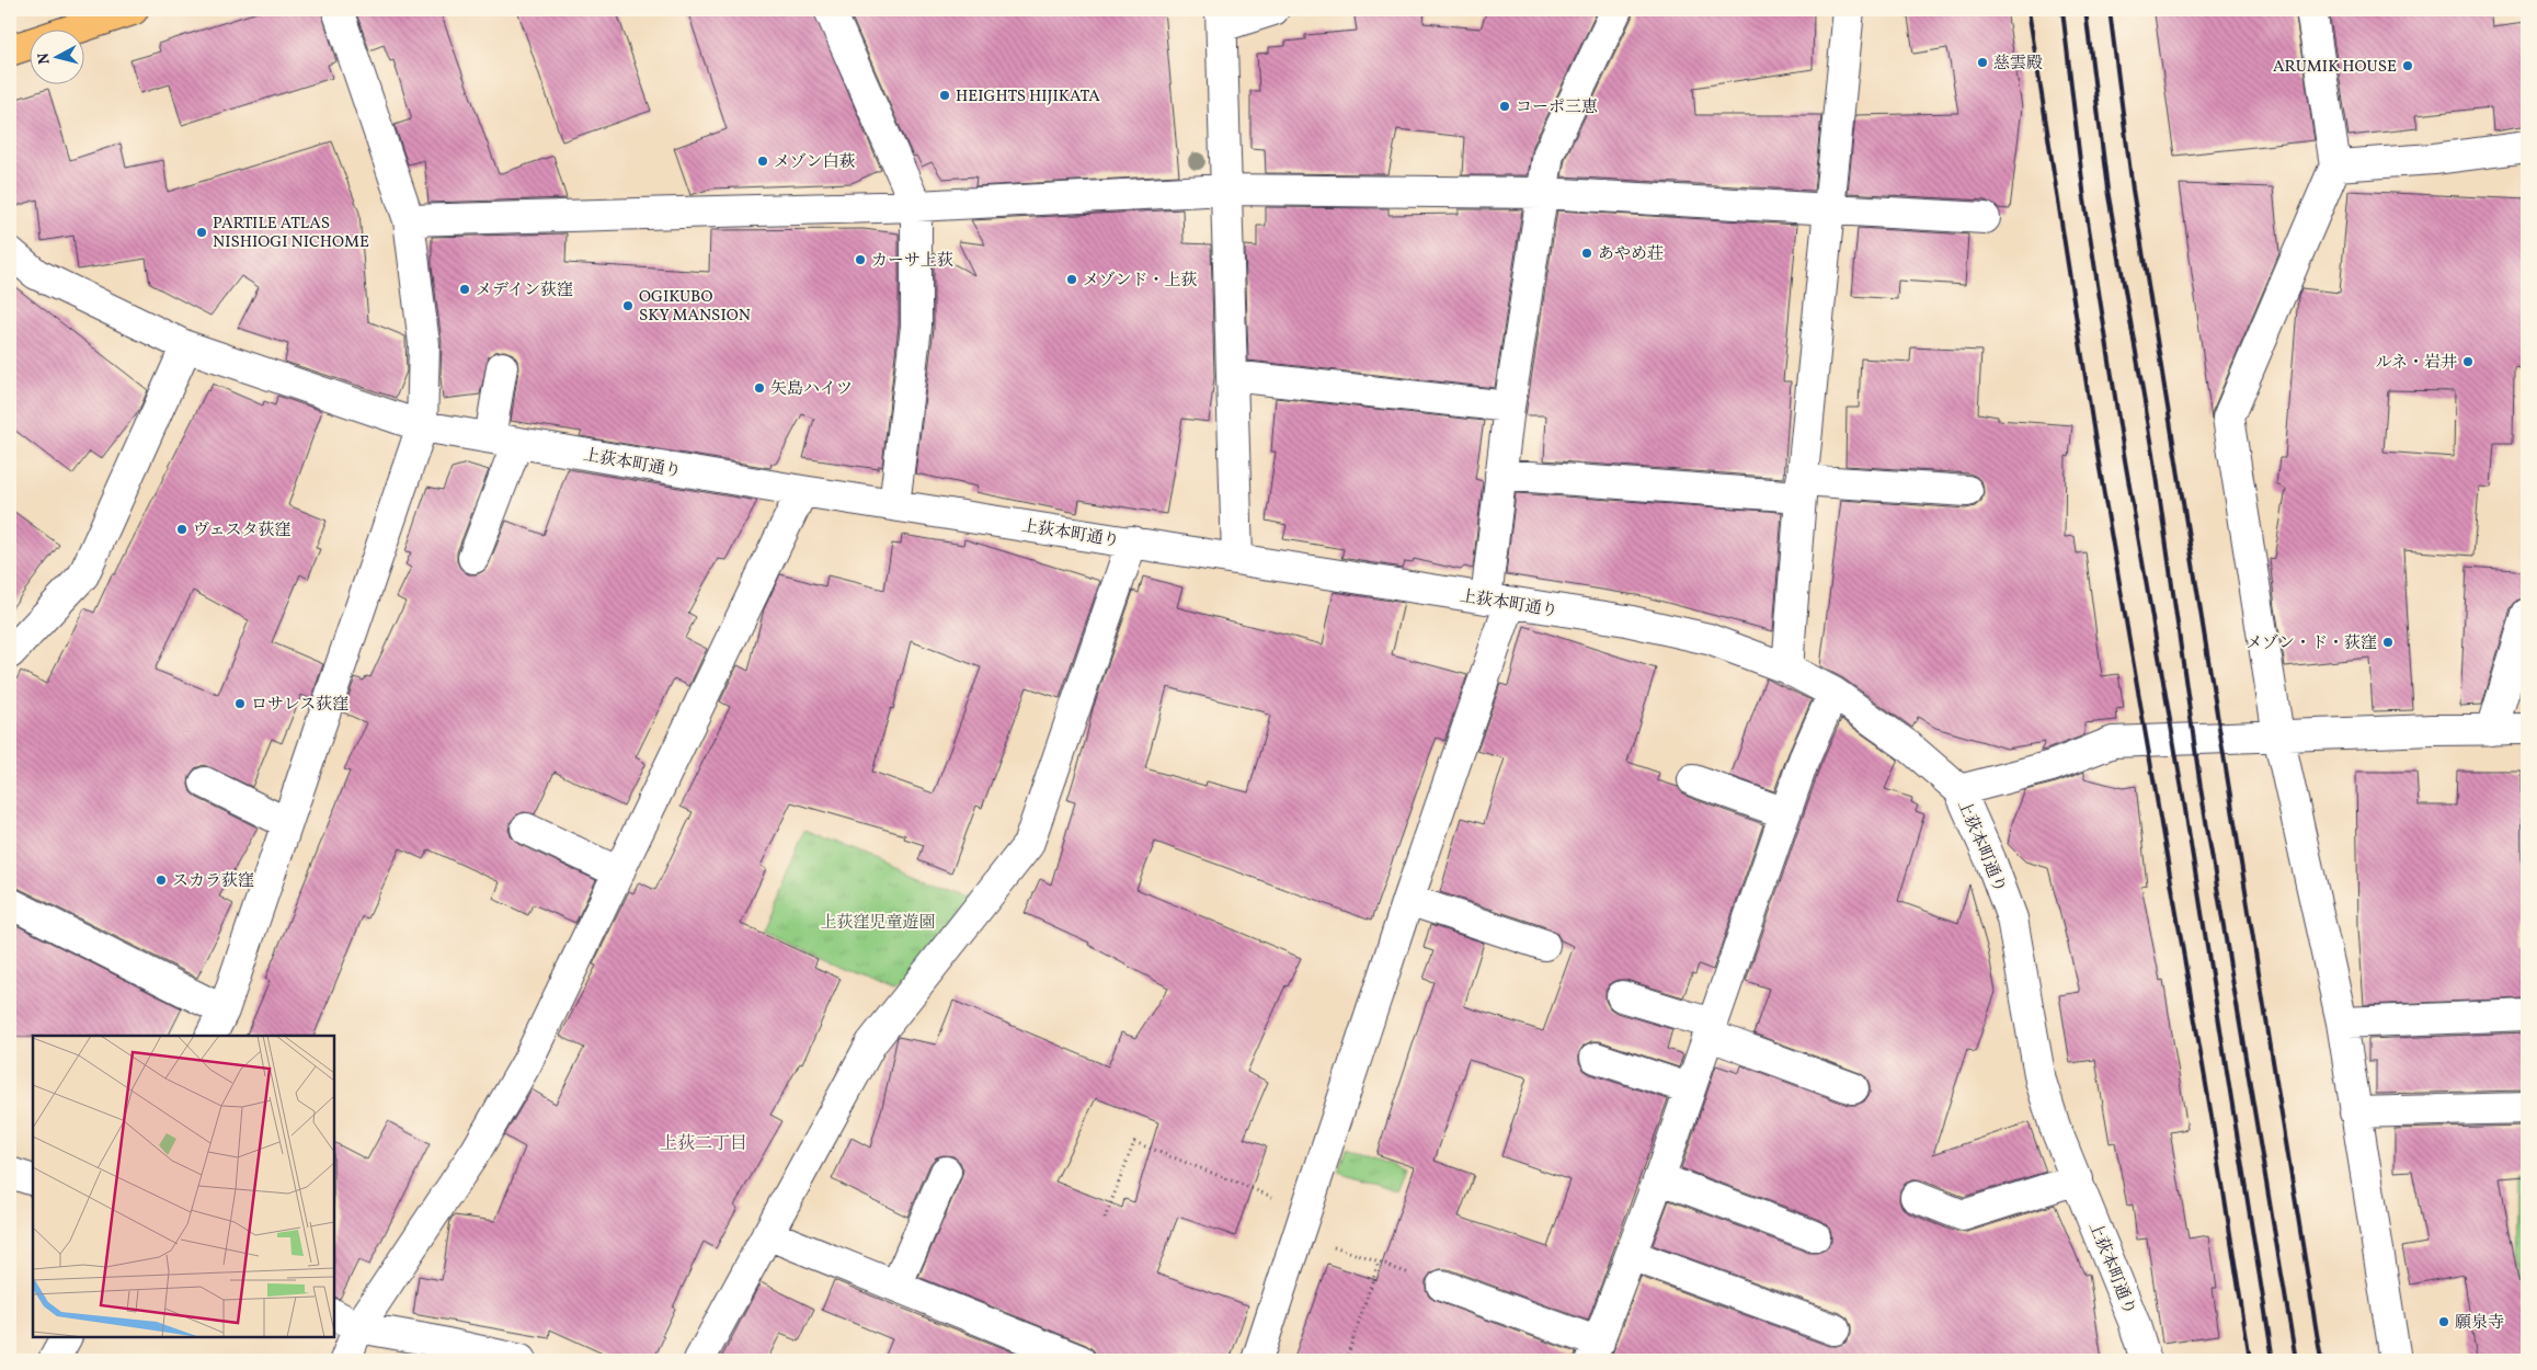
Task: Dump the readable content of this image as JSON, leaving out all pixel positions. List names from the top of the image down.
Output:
{
  "streets": {
    "street": ["上荻本町通り"]
  },
  "districts": ["上荻二丁目"],
  "parks": ["上荻窪児童遊園"],
  "places": [
    "慈雲殿",
    "ARUMIK HOUSE",
    "HEIGHTS HIJIKATA",
    "コーポ三恵",
    "メゾン白萩",
    "PARTILE ATLAS NISHIOGI NICHOME",
    "あやめ荘",
    "カーサ上荻",
    "メゾンド・上荻",
    "メデイン荻窪",
    "OGIKUBO SKY MANSION",
    "ルネ・岩井",
    "矢島ハイツ",
    "ヴェスタ荻窪",
    "メゾン・ド・荻窪",
    "ロサレス荻窪",
    "スカラ荻窪",
    "願泉寺"
  ],
  "north": "left"
}
